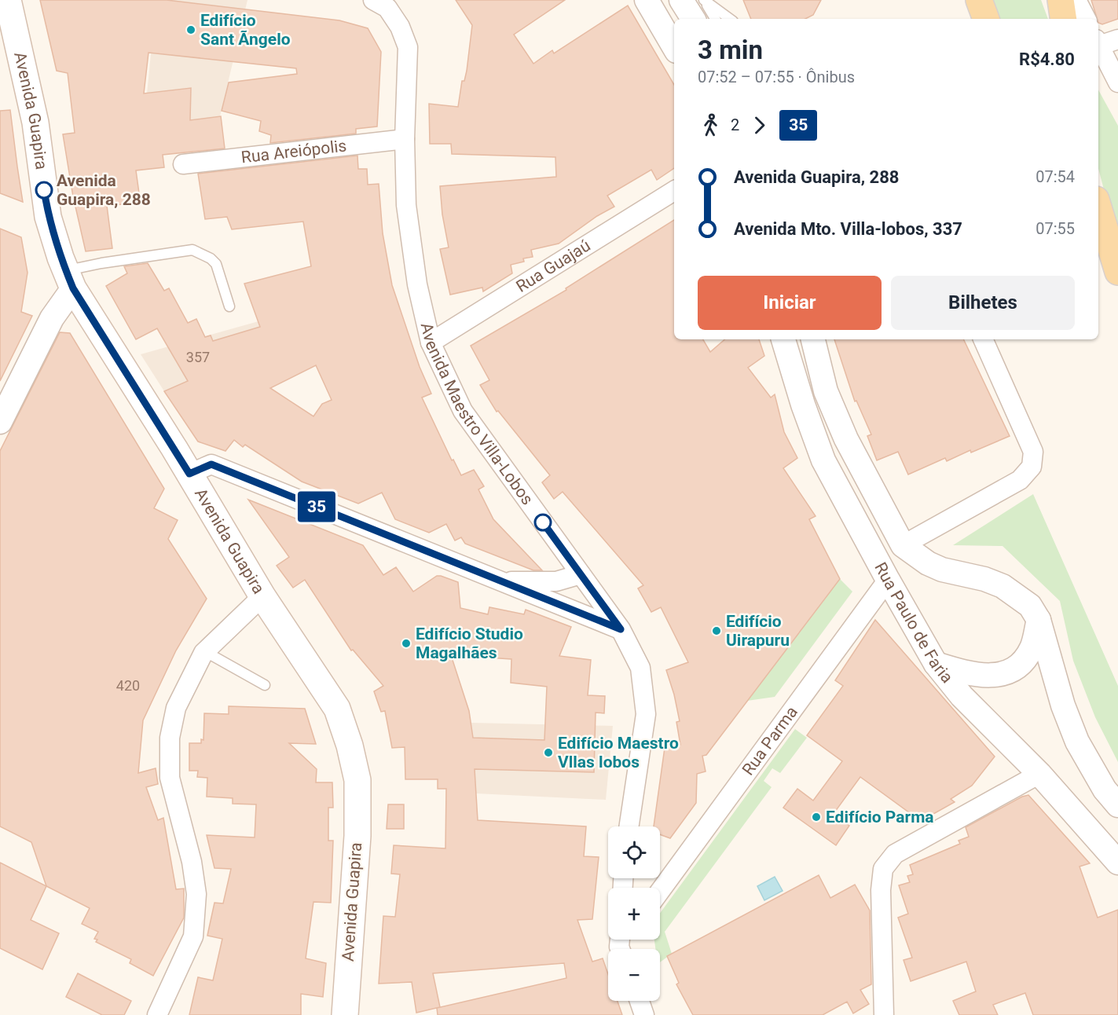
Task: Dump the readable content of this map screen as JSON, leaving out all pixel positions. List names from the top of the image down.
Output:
{
  "streets": {
    "main road": ["Avenida Guapira"],
    "street": [
      "Rua Areiópolis",
      "Rua Guajaú",
      "Avenida Maestro Villa-Lobos",
      "Rua Paulo de Faria",
      "Rua Parma"
    ]
  },
  "crossings": [
    ["Rua Areiópolis", "Avenida Maestro Villa-Lobos"],
    ["Rua Guajaú", "Avenida Maestro Villa-Lobos"],
    ["Rua Paulo de Faria", "Rua Parma"]
  ],
  "places": [
    "Edifício Sant Ãngelo",
    "Avenida Guapira, 288",
    "Edifício Uirapuru",
    "Edifício Studio Magalhães",
    "Edifício Maestro Vllas lobos",
    "Edifício Parma"
  ],
  "lines": ["bus line 35"],
  "house_numbers": ["357", "420"],
  "page": {
    "on_map": "35",
    "heading": ["3 min", "07:52 – 07:55 · Ônibus", "R$4.80"],
    "legs": ["2", "35"],
    "list": [
      {
        "name": "Avenida Guapira, 288",
        "value": "07:54"
      },
      {
        "name": "Avenida Mto. Villa-lobos, 337",
        "value": "07:55"
      }
    ],
    "buttons": ["Iniciar", "Bilhetes"],
    "map_buttons": ["+", "−"]
  }
}
